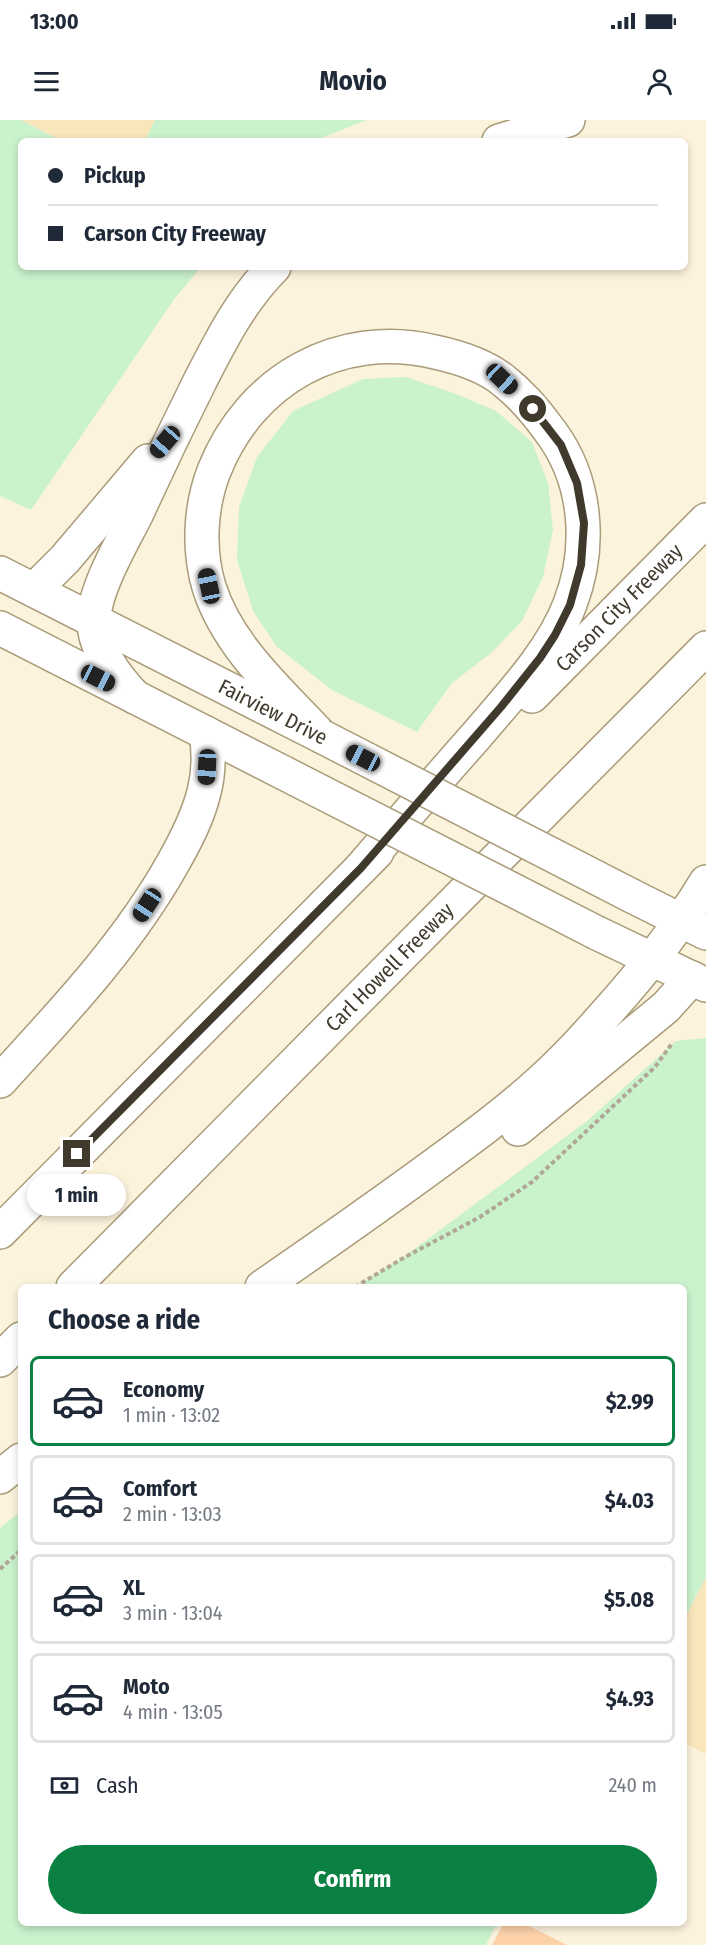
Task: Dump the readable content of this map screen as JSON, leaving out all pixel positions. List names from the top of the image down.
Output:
{
  "streets": {
    "main road": ["Carson City Freeway", "Fairview Drive", "Carl Howell Freeway"]
  },
  "page": {
    "status": "13:00",
    "header": "Movio",
    "banner": ["Pickup", "Carson City Freeway"],
    "bubble": "1 min",
    "heading": "Choose a ride",
    "list": [
      {
        "name": "Economy",
        "note": "1 min · 13:02",
        "value": "$2.99"
      },
      {
        "name": "Comfort",
        "note": "2 min · 13:03",
        "value": "$4.03"
      },
      {
        "name": "XL",
        "note": "3 min · 13:04",
        "value": "$5.08"
      },
      {
        "name": "Moto",
        "note": "4 min · 13:05",
        "value": "$4.93"
      }
    ],
    "pay": ["Cash", "240 m"],
    "buttons": "Confirm"
  }
}
